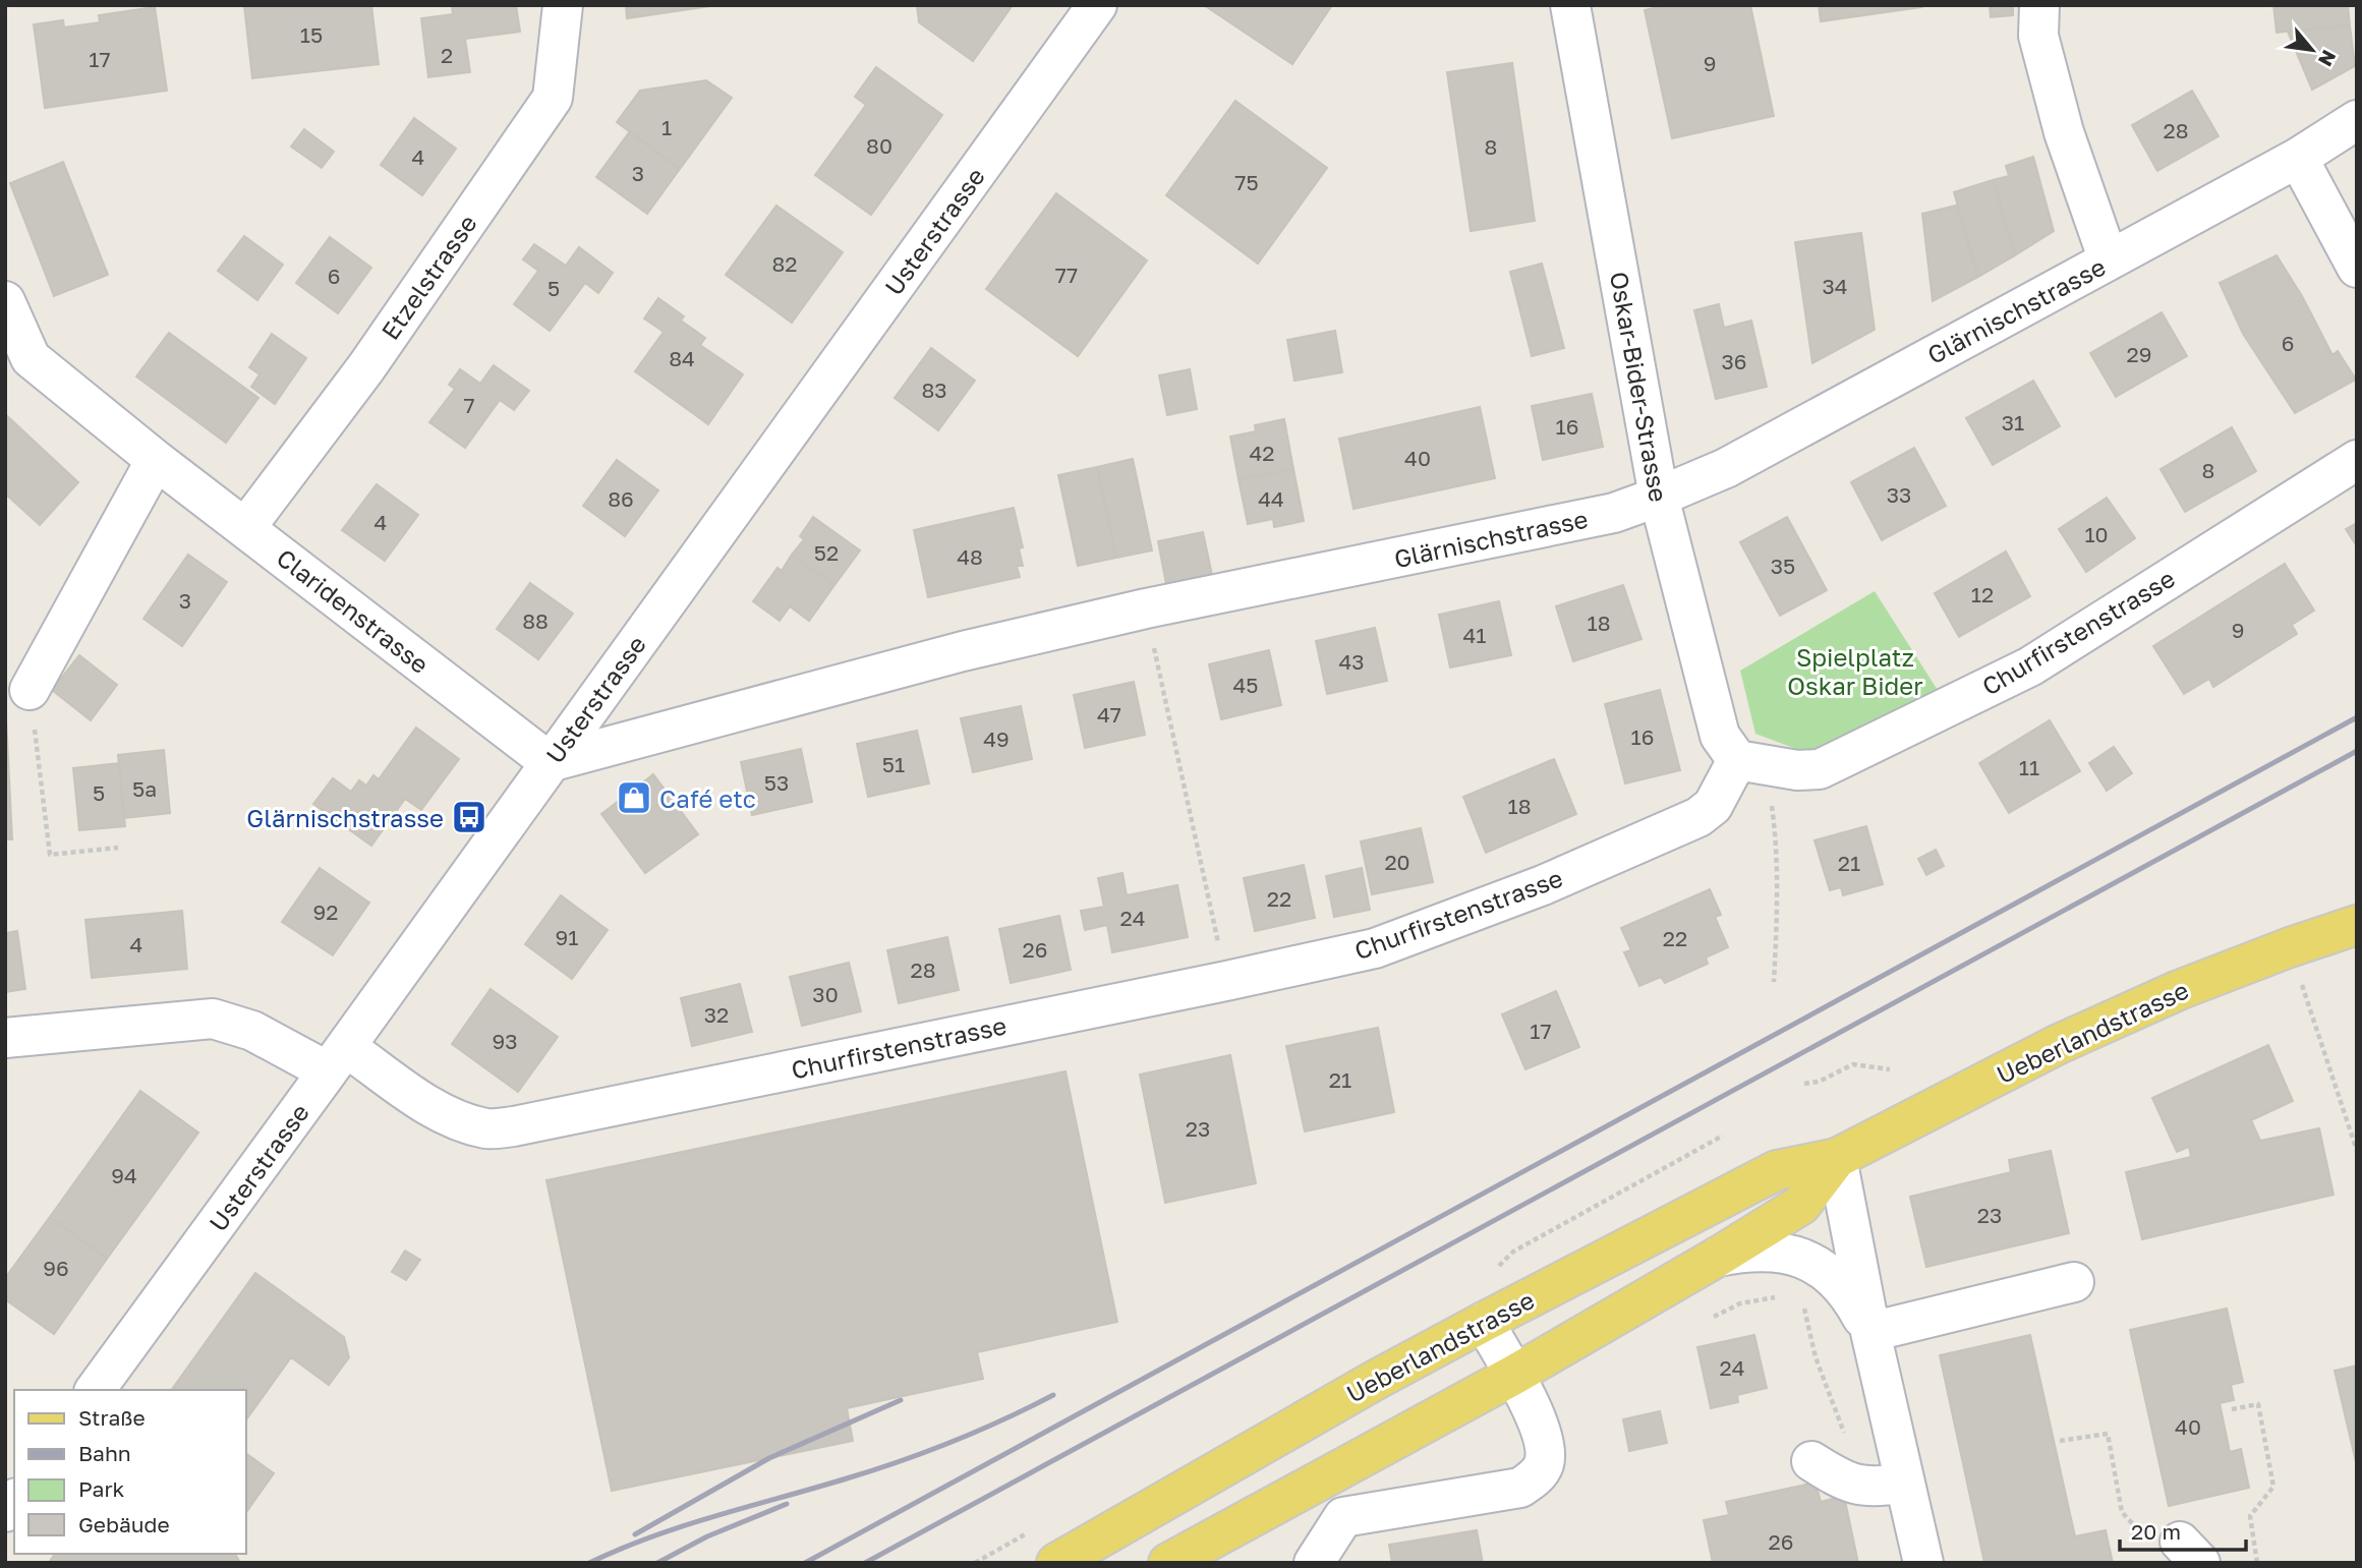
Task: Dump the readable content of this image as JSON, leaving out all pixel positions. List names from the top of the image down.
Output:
{
  "streets": {
    "main road": ["Ueberlandstrasse"],
    "street": [
      "Usterstrasse",
      "Etzelstrasse",
      "Glärnischstrasse",
      "Oskar-Bider-Strasse",
      "Claridenstrasse",
      "Churfirstenstrasse"
    ]
  },
  "crossings": [
    ["Usterstrasse", "Glärnischstrasse"],
    ["Usterstrasse", "Claridenstrasse"],
    ["Usterstrasse", "Churfirstenstrasse"],
    ["Etzelstrasse", "Claridenstrasse"],
    ["Glärnischstrasse", "Oskar-Bider-Strasse"],
    ["Glärnischstrasse", "Claridenstrasse"],
    ["Oskar-Bider-Strasse", "Churfirstenstrasse"]
  ],
  "parks": ["Spielplatz Oskar Bider"],
  "places": {
    "shop": ["Café etc"],
    "bus stop": ["Glärnischstrasse"]
  },
  "house_numbers": [
    "15",
    "2",
    "17",
    "9",
    "1",
    "28",
    "80",
    "8",
    "4",
    "3",
    "75",
    "82",
    "77",
    "6",
    "34",
    "5",
    "6",
    "29",
    "84",
    "36",
    "83",
    "7",
    "31",
    "16",
    "42",
    "40",
    "8",
    "33",
    "86",
    "44",
    "4",
    "10",
    "52",
    "48",
    "35",
    "12",
    "3",
    "88",
    "18",
    "9",
    "41",
    "43",
    "45",
    "47",
    "16",
    "49",
    "51",
    "11",
    "53",
    "5a",
    "5",
    "18",
    "20",
    "21",
    "22",
    "92",
    "24",
    "91",
    "22",
    "4",
    "26",
    "28",
    "30",
    "32",
    "17",
    "93",
    "21",
    "23",
    "94",
    "23",
    "96",
    "24",
    "40",
    "26"
  ],
  "legend": [
    "Straße",
    "Bahn",
    "Park",
    "Gebäude"
  ],
  "scale_bar": "20 m",
  "north": "bottom right"
}
